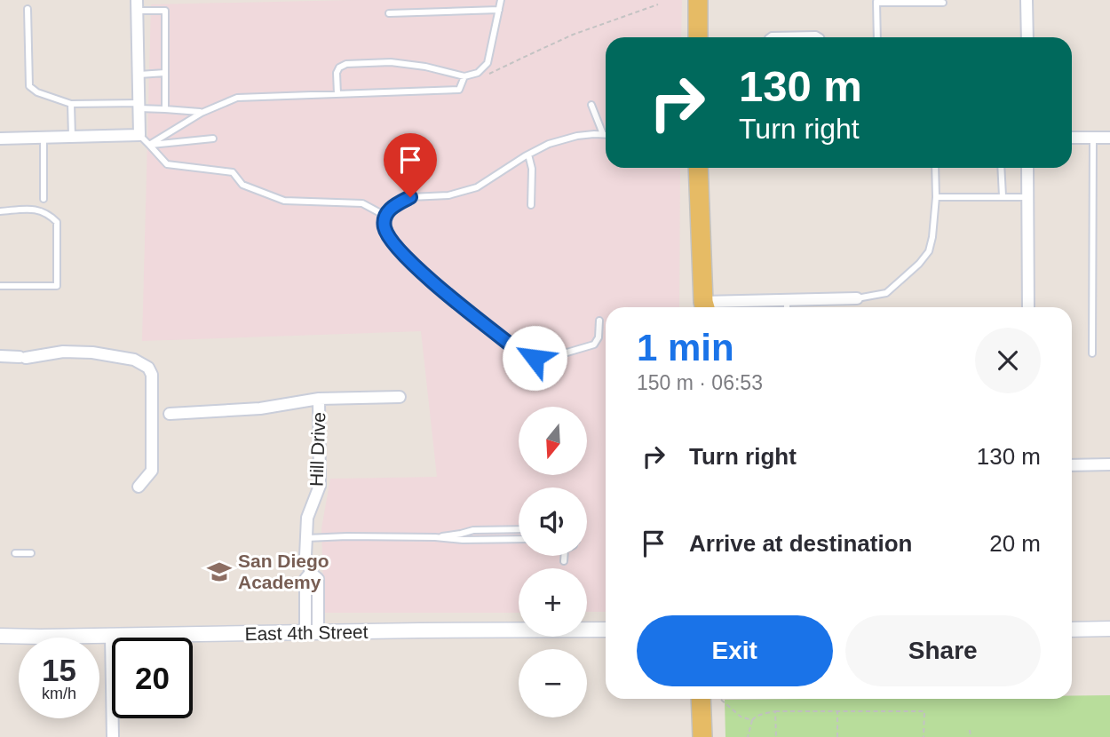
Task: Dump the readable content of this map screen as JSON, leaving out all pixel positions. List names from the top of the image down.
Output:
{
  "streets": {
    "street": ["Hill Drive", "East 4th Street"]
  },
  "crossings": [
    ["Hill Drive", "East 4th Street"]
  ],
  "places": {
    "school or university": ["San Diego Academy"]
  },
  "north": "bottom",
  "page": {
    "turn": ["130 m", "Turn right"],
    "heading": ["1 min", "150 m · 06:53"],
    "map_buttons": ["+", "−"],
    "list": [
      {
        "name": "Turn right",
        "value": "130 m"
      },
      {
        "name": "Arrive at destination",
        "value": "20 m"
      }
    ],
    "buttons": ["Exit", "Share"],
    "speed": "15 km/h",
    "limit": "20"
  }
}
